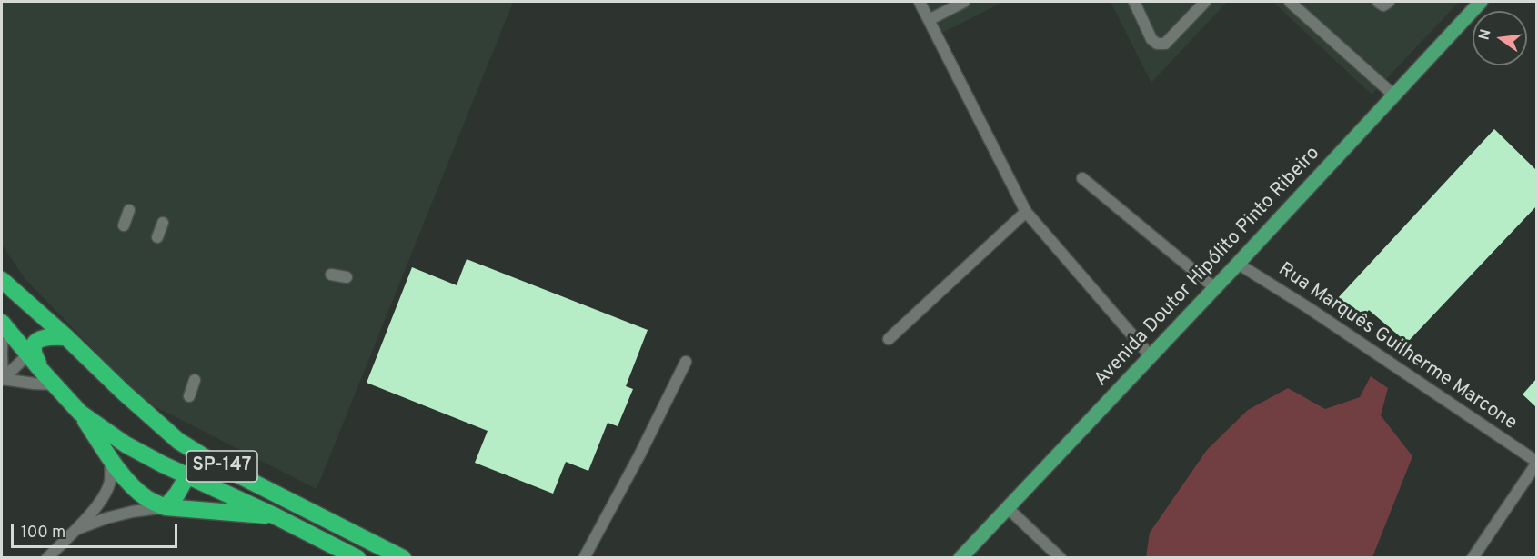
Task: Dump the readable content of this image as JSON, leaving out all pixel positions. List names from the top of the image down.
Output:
{
  "streets": {
    "highway": ["SP-147"],
    "main road": ["Avenida Doutor Hipólito Pinto Ribeiro"],
    "street": ["Rua Marquês Guilherme Marcone"]
  },
  "crossings": [
    ["Avenida Doutor Hipólito Pinto Ribeiro", "Rua Marquês Guilherme Marcone"]
  ],
  "scale_bar": "100 m",
  "north": "left"
}
